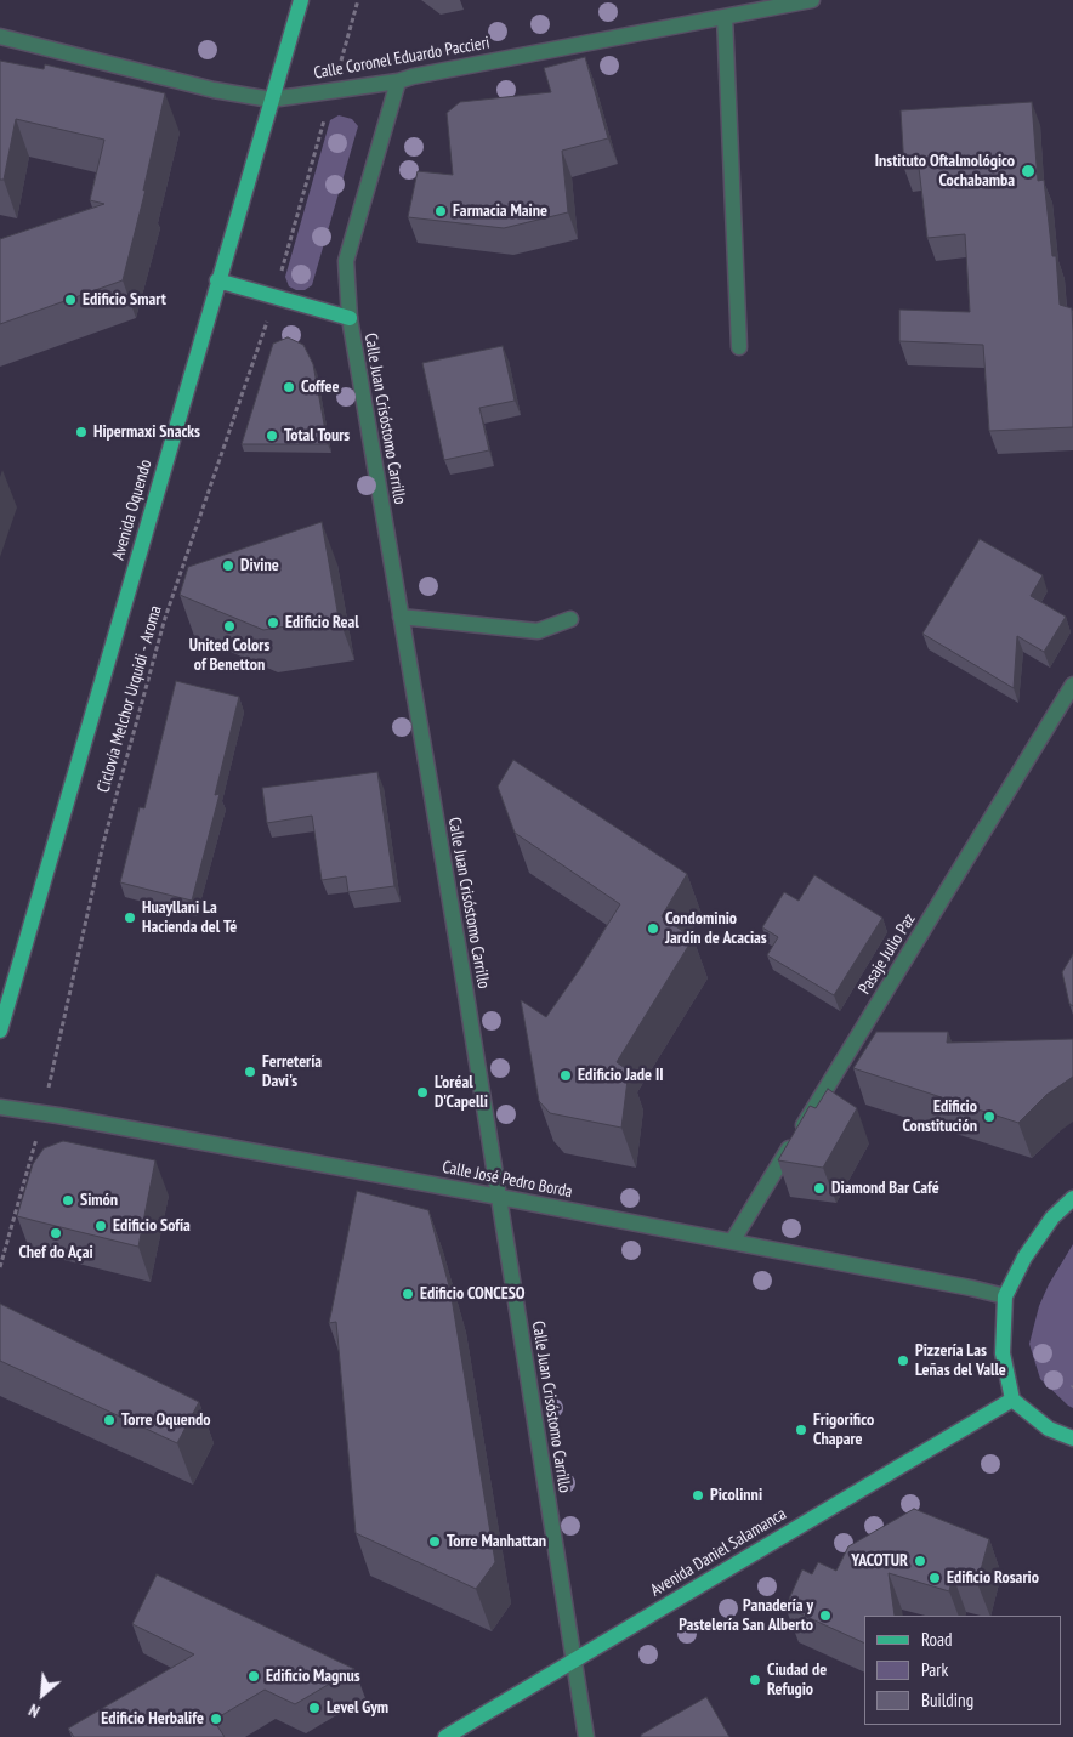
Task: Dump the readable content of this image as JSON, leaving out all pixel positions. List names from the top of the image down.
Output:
{
  "streets": {
    "main road": ["Avenida Oquendo", "Avenida Daniel Salamanca"],
    "street": [
      "Calle Coronel Eduardo Paccieri",
      "Calle Juan Crisóstomo Carrillo",
      "Pasaje Julio Paz",
      "Calle José Pedro Borda"
    ],
    "path": ["Ciclovía Melchor Urquidi - Aroma"]
  },
  "crossings": [
    ["Calle Coronel Eduardo Paccieri", "Calle Juan Crisóstomo Carrillo"],
    ["Calle Coronel Eduardo Paccieri", "Avenida Oquendo"],
    ["Calle Juan Crisóstomo Carrillo", "Calle José Pedro Borda"],
    ["Calle Juan Crisóstomo Carrillo", "Avenida Daniel Salamanca"],
    ["Pasaje Julio Paz", "Calle José Pedro Borda"]
  ],
  "places": [
    "Instituto Oftalmológico Cochabamba",
    "Farmacia Maine",
    "Edificio Smart",
    "Coffee",
    "Hipermaxi Snacks",
    "Total Tours",
    "Divine",
    "Edificio Real",
    "United Colors of Benetton",
    "Huayllani La Hacienda del Té",
    "Condominio Jardín de Acacias",
    "Ferretería Davi's",
    "Edificio Jade II",
    "L'oréal D'Capelli",
    "Edificio Constitución",
    "Diamond Bar Café",
    "Simón",
    "Edificio Sofía",
    "Chef do Açai",
    "Edificio CONCESO",
    "Pizzería Las Leñas del Valle",
    "Torre Oquendo",
    "Frigorifico Chapare",
    "Picolinni",
    "Torre Manhattan",
    "YACOTUR",
    "Edificio Rosario",
    "Panadería y Pastelería San Alberto",
    "Edificio Magnus",
    "Ciudad de Refugio",
    "Level Gym",
    "Edificio Herbalife"
  ],
  "legend": ["Road", "Park", "Building"],
  "north": "bottom left"
}
